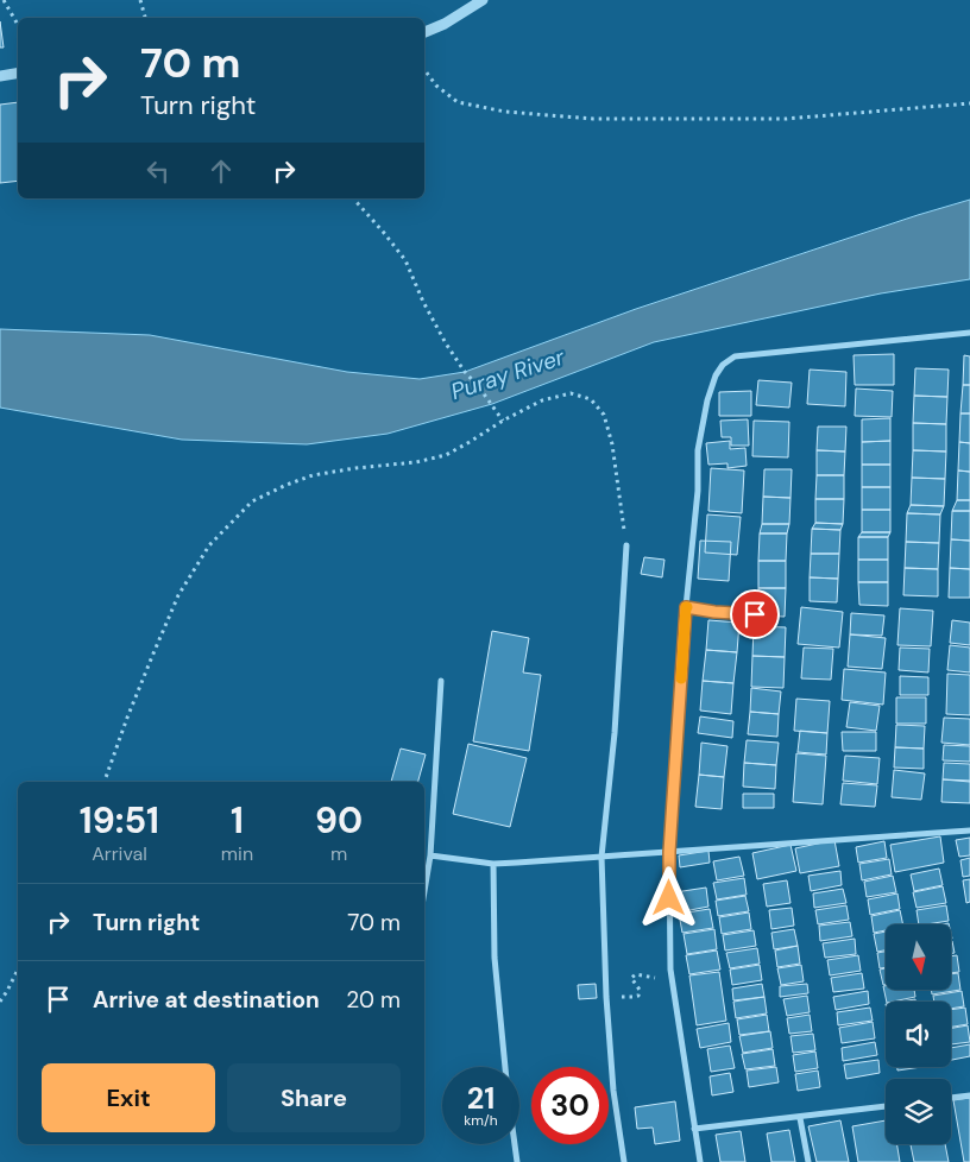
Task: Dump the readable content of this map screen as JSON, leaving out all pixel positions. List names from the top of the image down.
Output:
{
  "water": ["Puray River"],
  "north": "bottom",
  "page": {
    "turn": ["70 m", "Turn right"],
    "eta": [
      "19:51",
      "Arrival",
      "1",
      "min",
      "90",
      "m"
    ],
    "list": [
      {
        "name": "Turn right",
        "value": "70 m"
      },
      {
        "name": "Arrive at destination",
        "value": "20 m"
      }
    ],
    "buttons": ["Exit", "Share"],
    "speed": "21 km/h",
    "limit": "30"
  }
}
